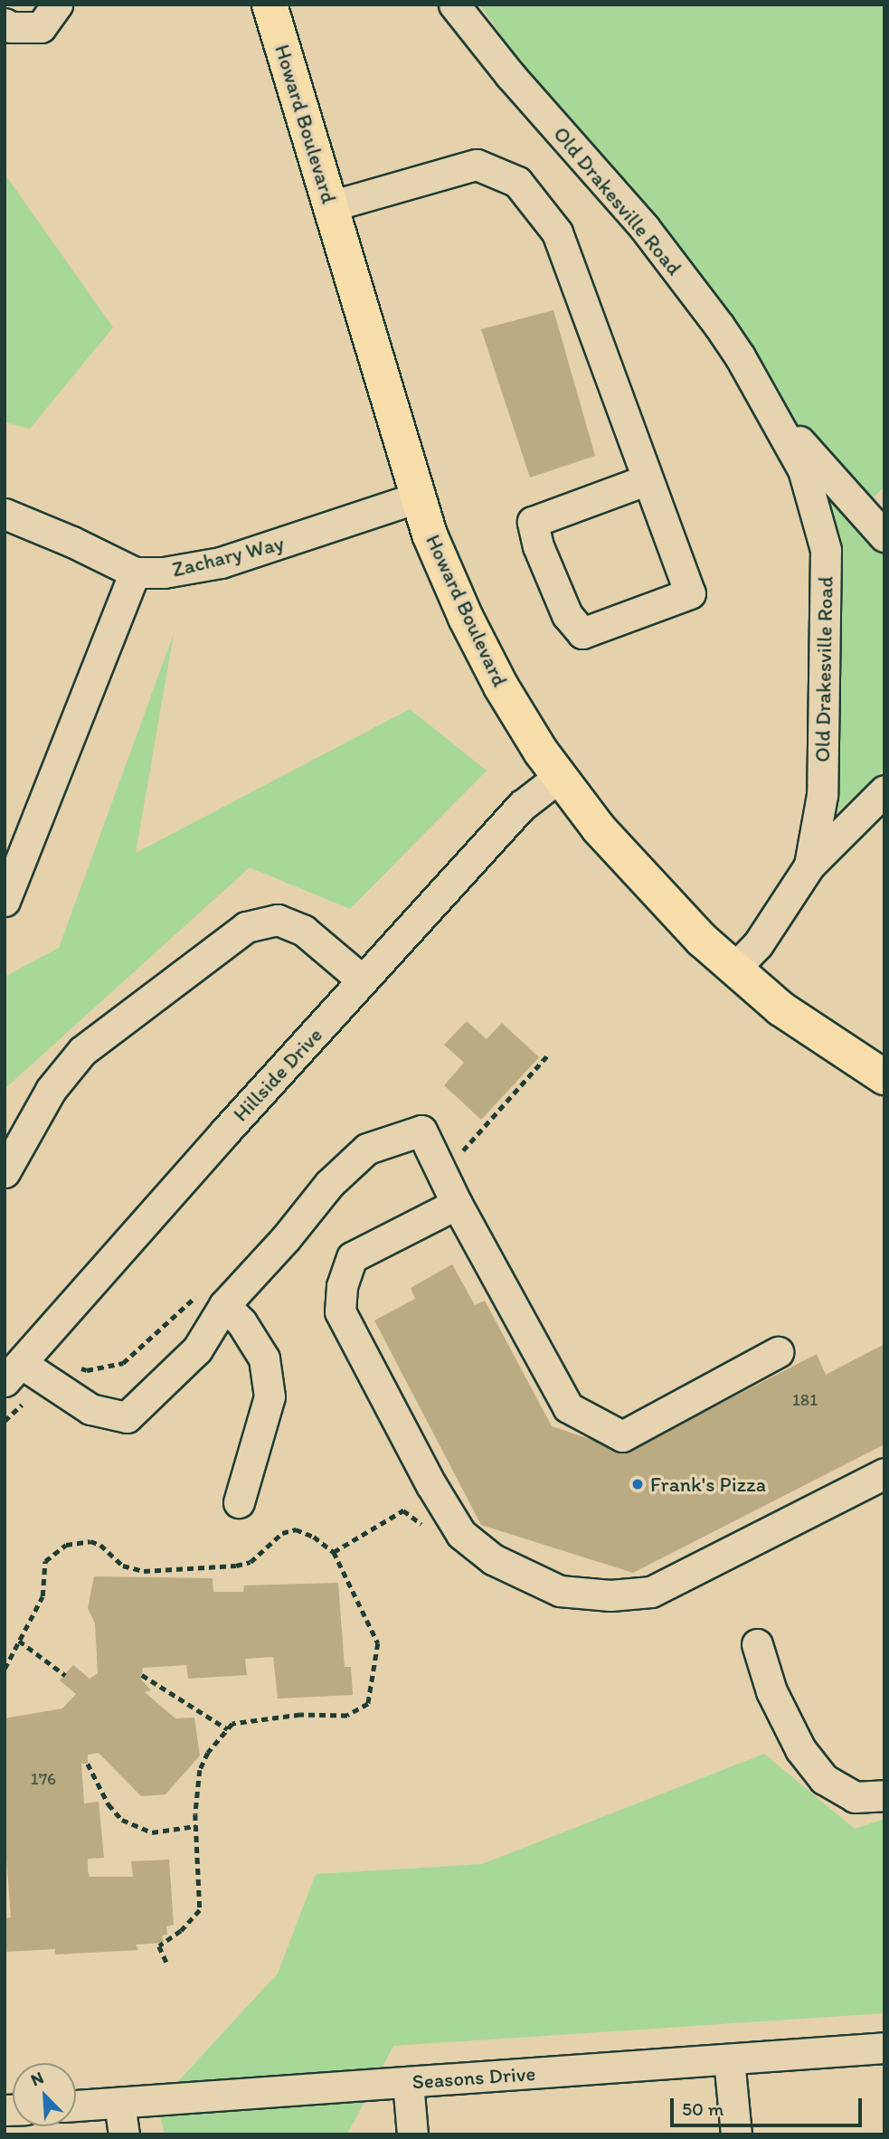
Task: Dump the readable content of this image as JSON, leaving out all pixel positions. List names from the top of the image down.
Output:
{
  "streets": {
    "main road": ["Howard Boulevard"],
    "street": [
      "Old Drakesville Road",
      "Zachary Way",
      "Hillside Drive",
      "Seasons Drive"
    ]
  },
  "crossings": [
    ["Howard Boulevard", "Old Drakesville Road"],
    ["Howard Boulevard", "Zachary Way"],
    ["Howard Boulevard", "Hillside Drive"]
  ],
  "places": ["Frank's Pizza"],
  "house_numbers": ["181", "176"],
  "scale_bar": "50 m",
  "north": "top left"
}
